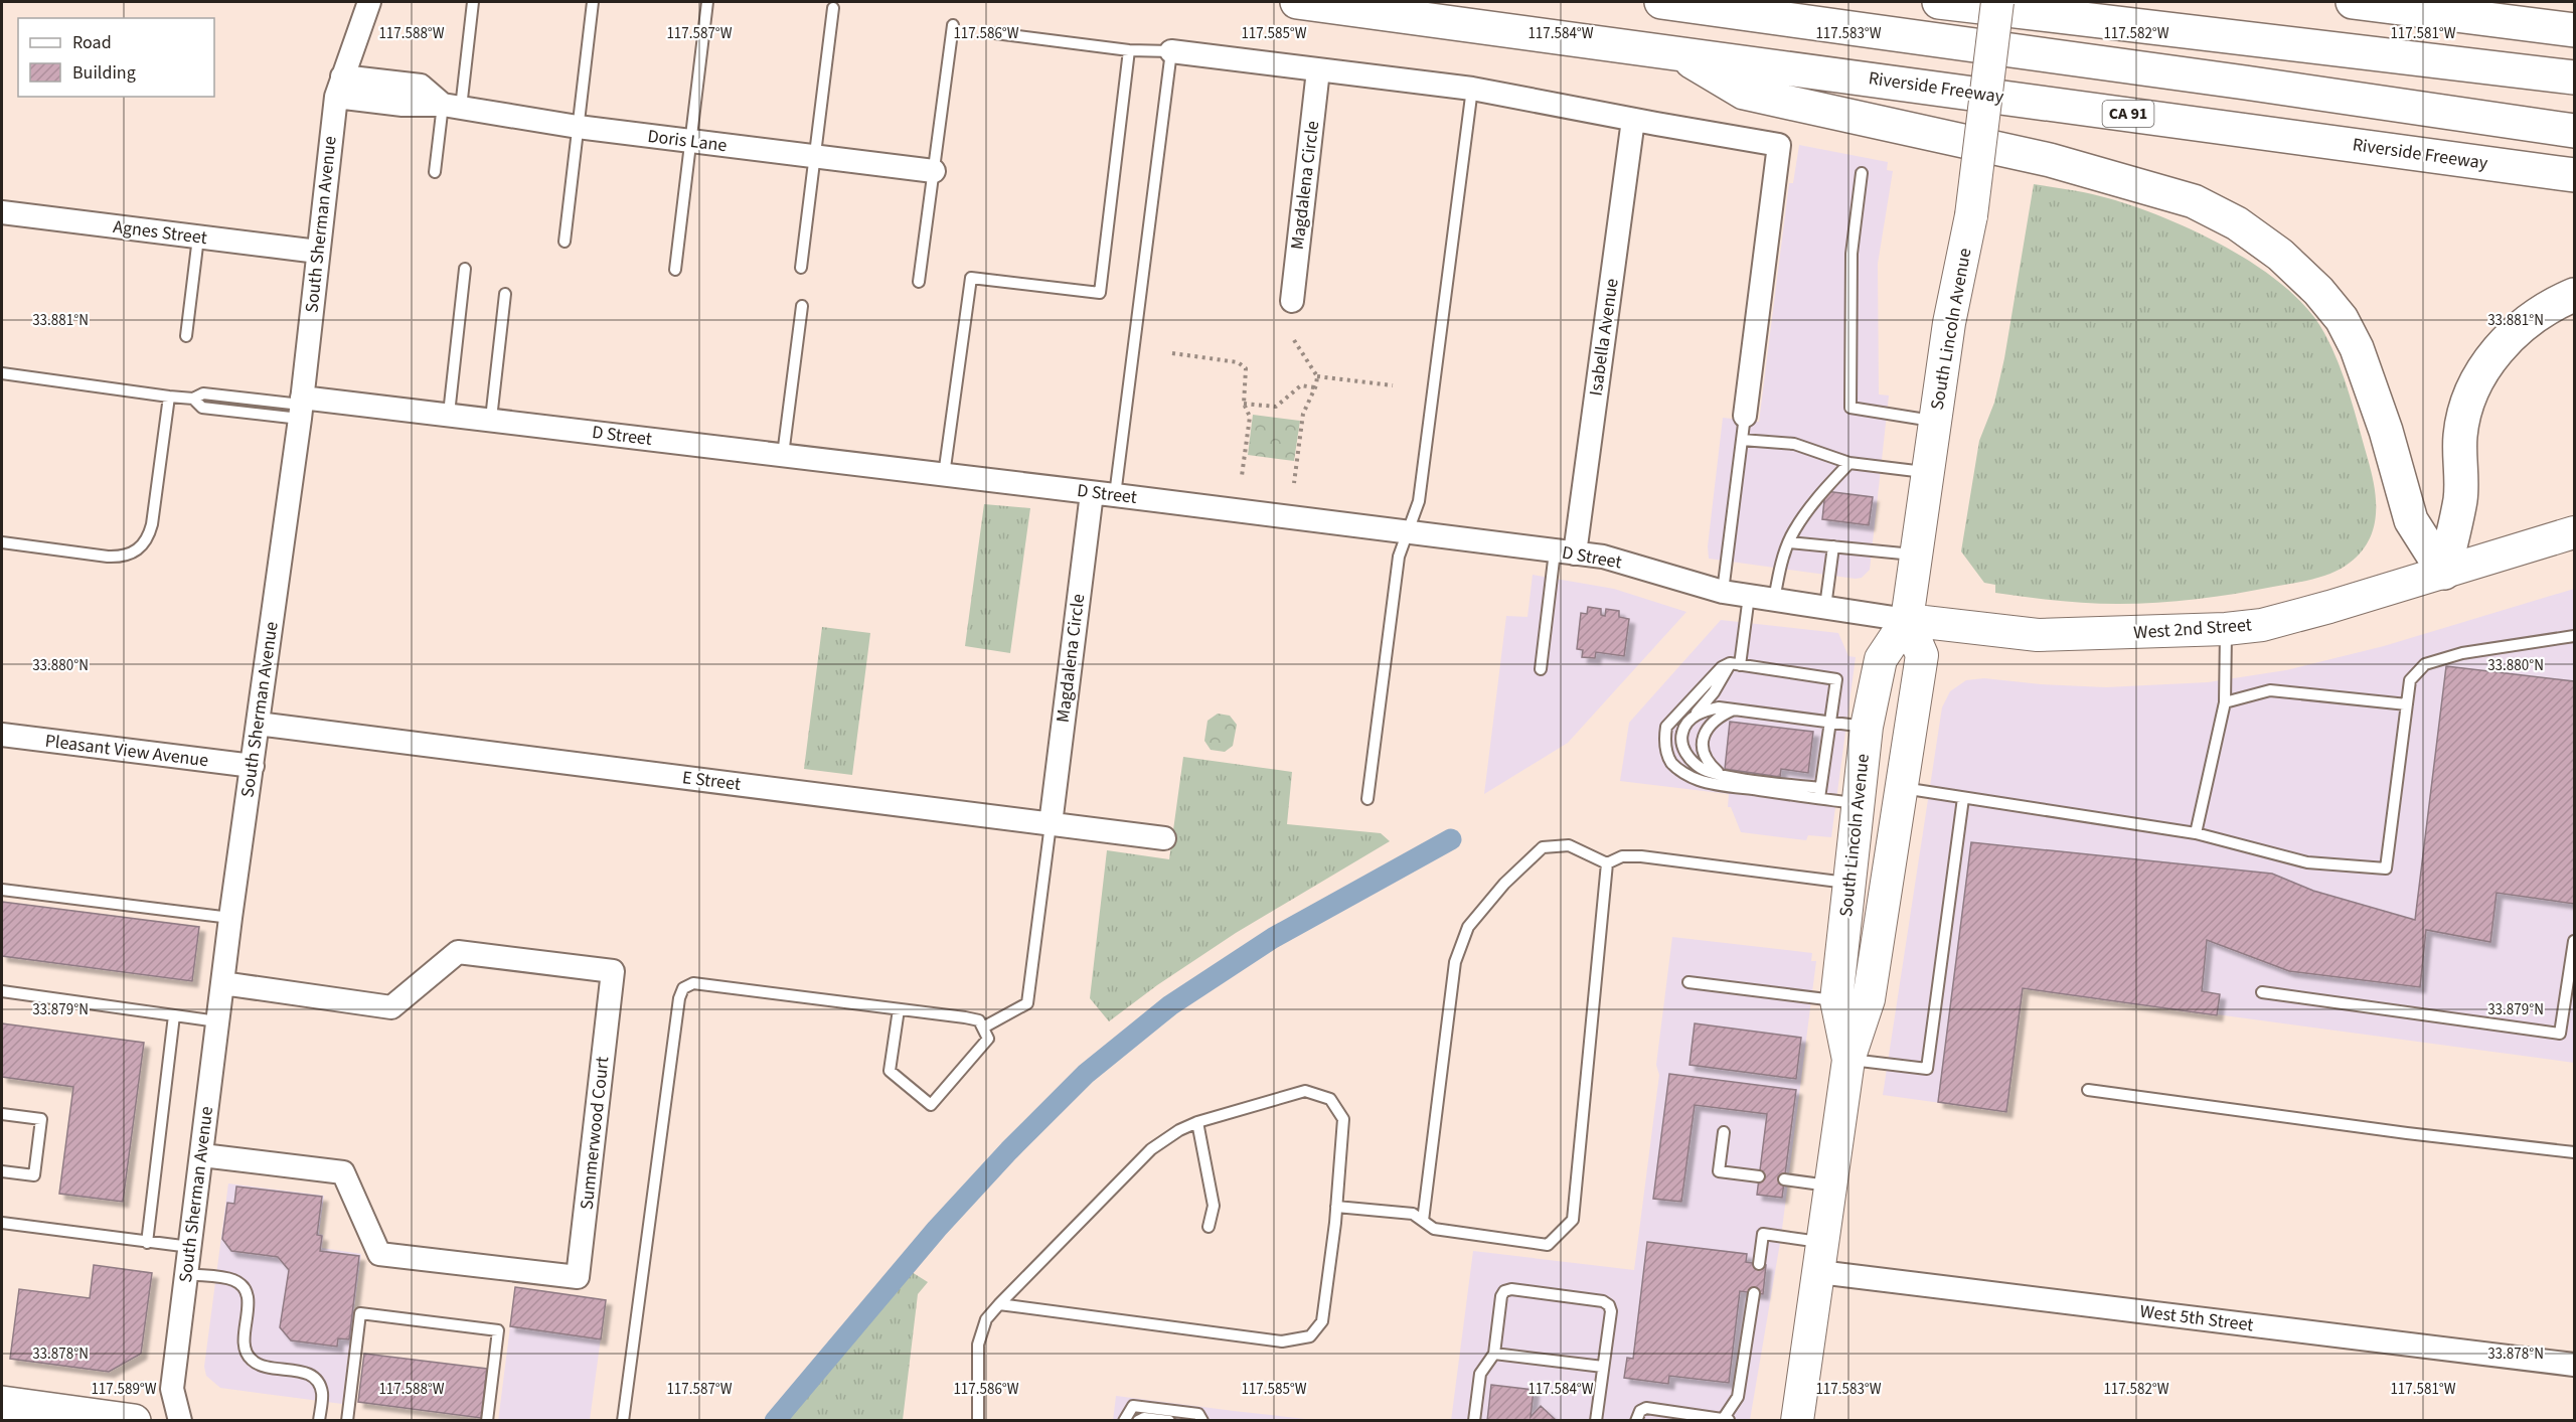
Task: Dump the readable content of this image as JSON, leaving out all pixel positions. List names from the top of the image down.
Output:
{
  "streets": {
    "main road": [
      "Riverside Freeway",
      "CA 91",
      "South Lincoln Avenue",
      "West 2nd Street"
    ],
    "street": [
      "Doris Lane",
      "Magdalena Circle",
      "South Sherman Avenue",
      "Agnes Street",
      "Isabella Avenue",
      "D Street",
      "Pleasant View Avenue",
      "E Street",
      "Summerwood Court",
      "West 5th Street"
    ]
  },
  "crossings": [
    ["Magdalena Circle", "D Street"],
    ["Magdalena Circle", "E Street"],
    ["South Sherman Avenue", "Agnes Street"],
    ["South Sherman Avenue", "D Street"],
    ["South Sherman Avenue", "Pleasant View Avenue"],
    ["South Sherman Avenue", "E Street"],
    ["South Sherman Avenue", "Summerwood Court"],
    ["South Lincoln Avenue", "D Street"],
    ["South Lincoln Avenue", "West 2nd Street"],
    ["South Lincoln Avenue", "West 5th Street"],
    ["Isabella Avenue", "D Street"],
    ["D Street", "West 2nd Street"]
  ],
  "legend": ["Road", "Building"],
  "coordinates": [
    "117.588°W",
    "117.587°W",
    "117.586°W",
    "117.585°W",
    "117.584°W",
    "117.583°W",
    "117.582°W",
    "117.581°W",
    "33.881°N",
    "33.880°N",
    "33.879°N",
    "33.878°N",
    "117.589°W"
  ]
}
